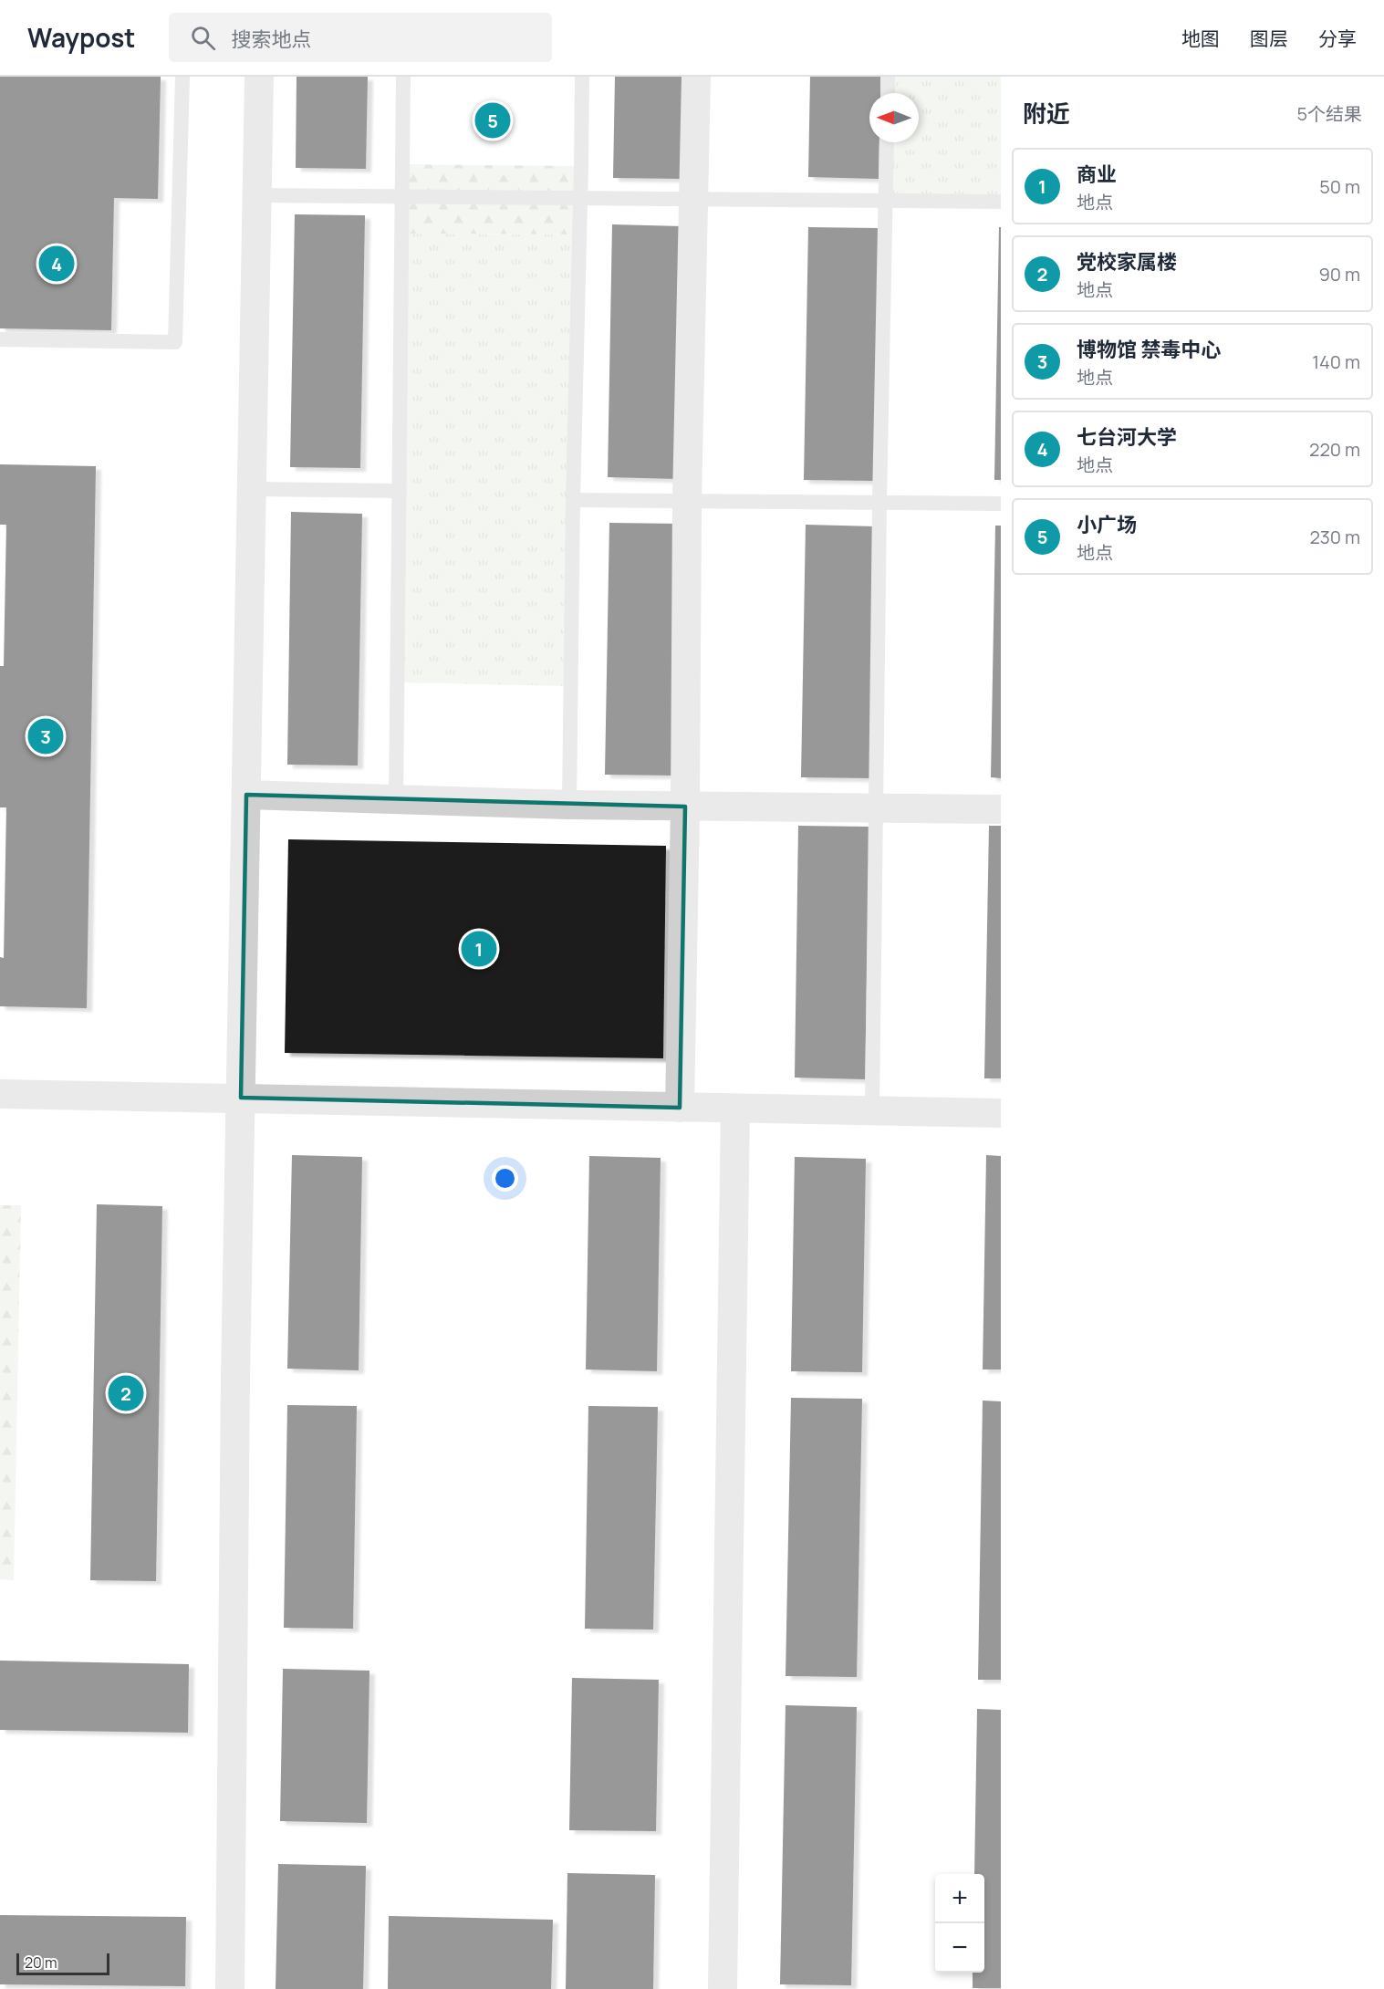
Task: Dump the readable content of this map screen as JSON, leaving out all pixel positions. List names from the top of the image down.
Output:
{
  "scale_bar": "20 m",
  "north": "left",
  "page": {
    "header": "Waypost",
    "search": "搜索地点",
    "nav": ["地图", "图层", "分享"],
    "heading": ["附近", "5个结果"],
    "pins": [
      "5",
      "4",
      "3",
      "1",
      "2"
    ],
    "list": [
      {
        "mark": "1",
        "name": "商业",
        "note": "地点",
        "value": "50 m"
      },
      {
        "mark": "2",
        "name": "党校家属楼",
        "note": "地点",
        "value": "90 m"
      },
      {
        "mark": "3",
        "name": "博物馆 禁毒中心",
        "note": "地点",
        "value": "140 m"
      },
      {
        "mark": "4",
        "name": "七台河大学",
        "note": "地点",
        "value": "220 m"
      },
      {
        "mark": "5",
        "name": "小广场",
        "note": "地点",
        "value": "230 m"
      }
    ],
    "map_buttons": ["+", "−"],
    "scale": "20 m"
  }
}
